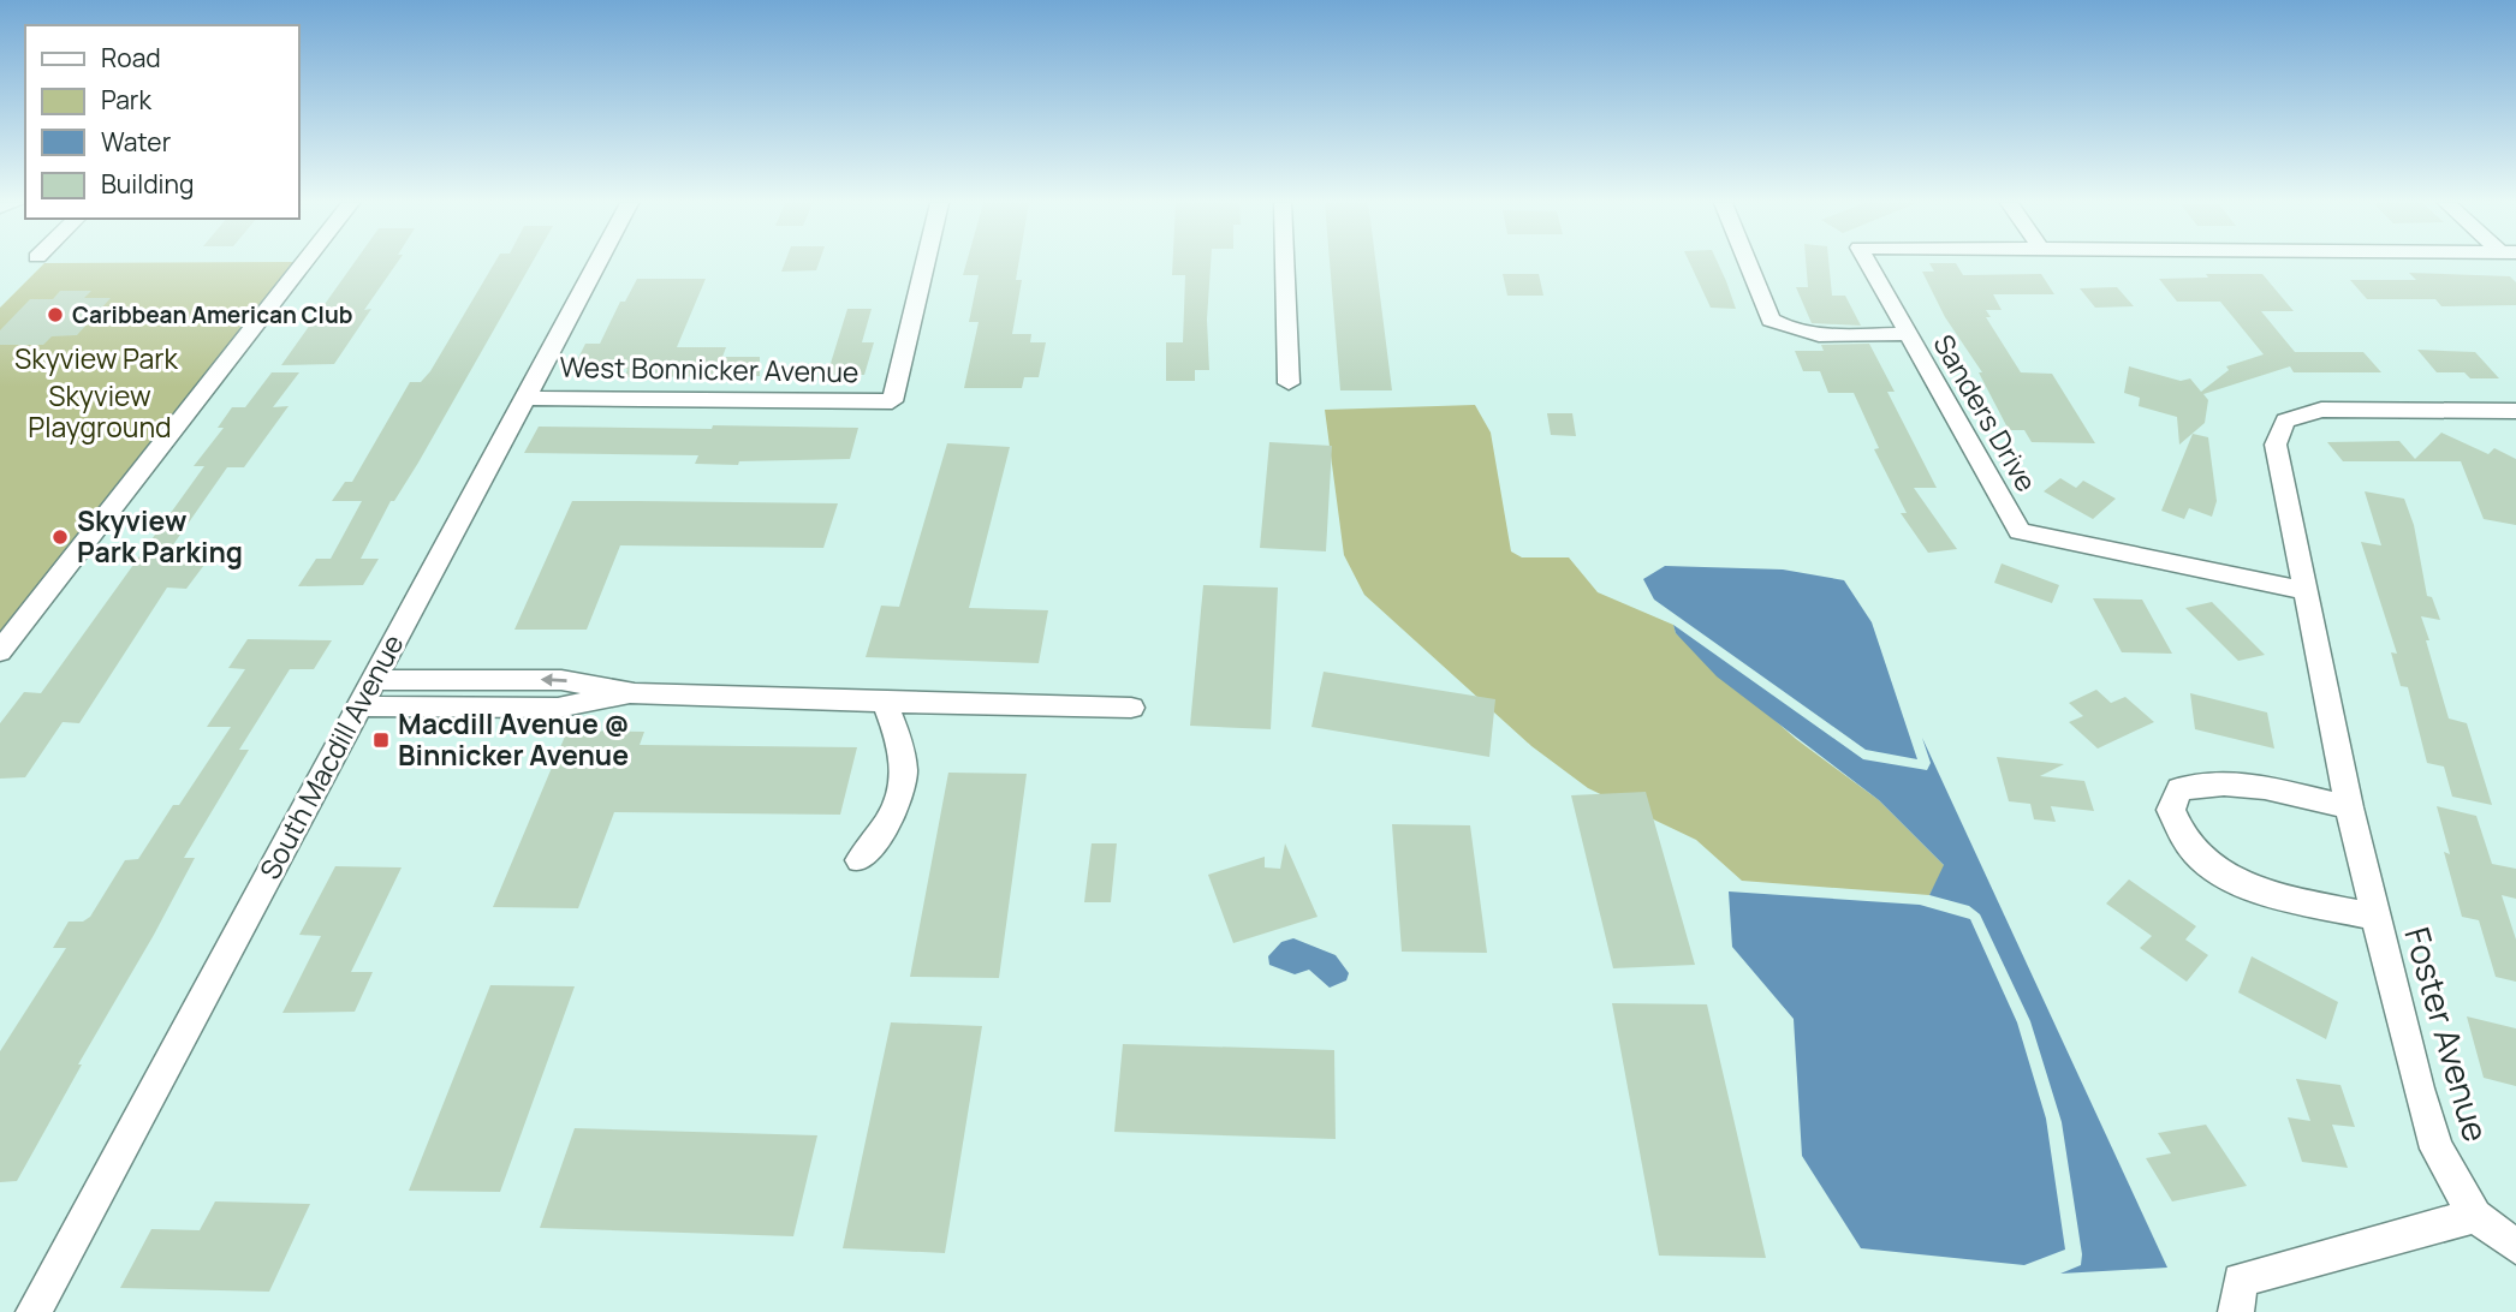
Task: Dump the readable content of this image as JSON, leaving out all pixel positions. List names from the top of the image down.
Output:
{
  "streets": {
    "street": [
      "West Bonnicker Avenue",
      "Sanders Drive",
      "South Macdill Avenue",
      "Foster Avenue"
    ]
  },
  "crossings": [
    ["West Bonnicker Avenue", "South Macdill Avenue"],
    ["Sanders Drive", "Foster Avenue"]
  ],
  "parks": ["Skyview Park", "Skyview Playground"],
  "places": {
    "other": ["Caribbean American Club", "Skyview Park Parking"],
    "transit": ["Macdill Avenue @ Binnicker Avenue"]
  },
  "legend": [
    "Road",
    "Park",
    "Water",
    "Building"
  ]
}
